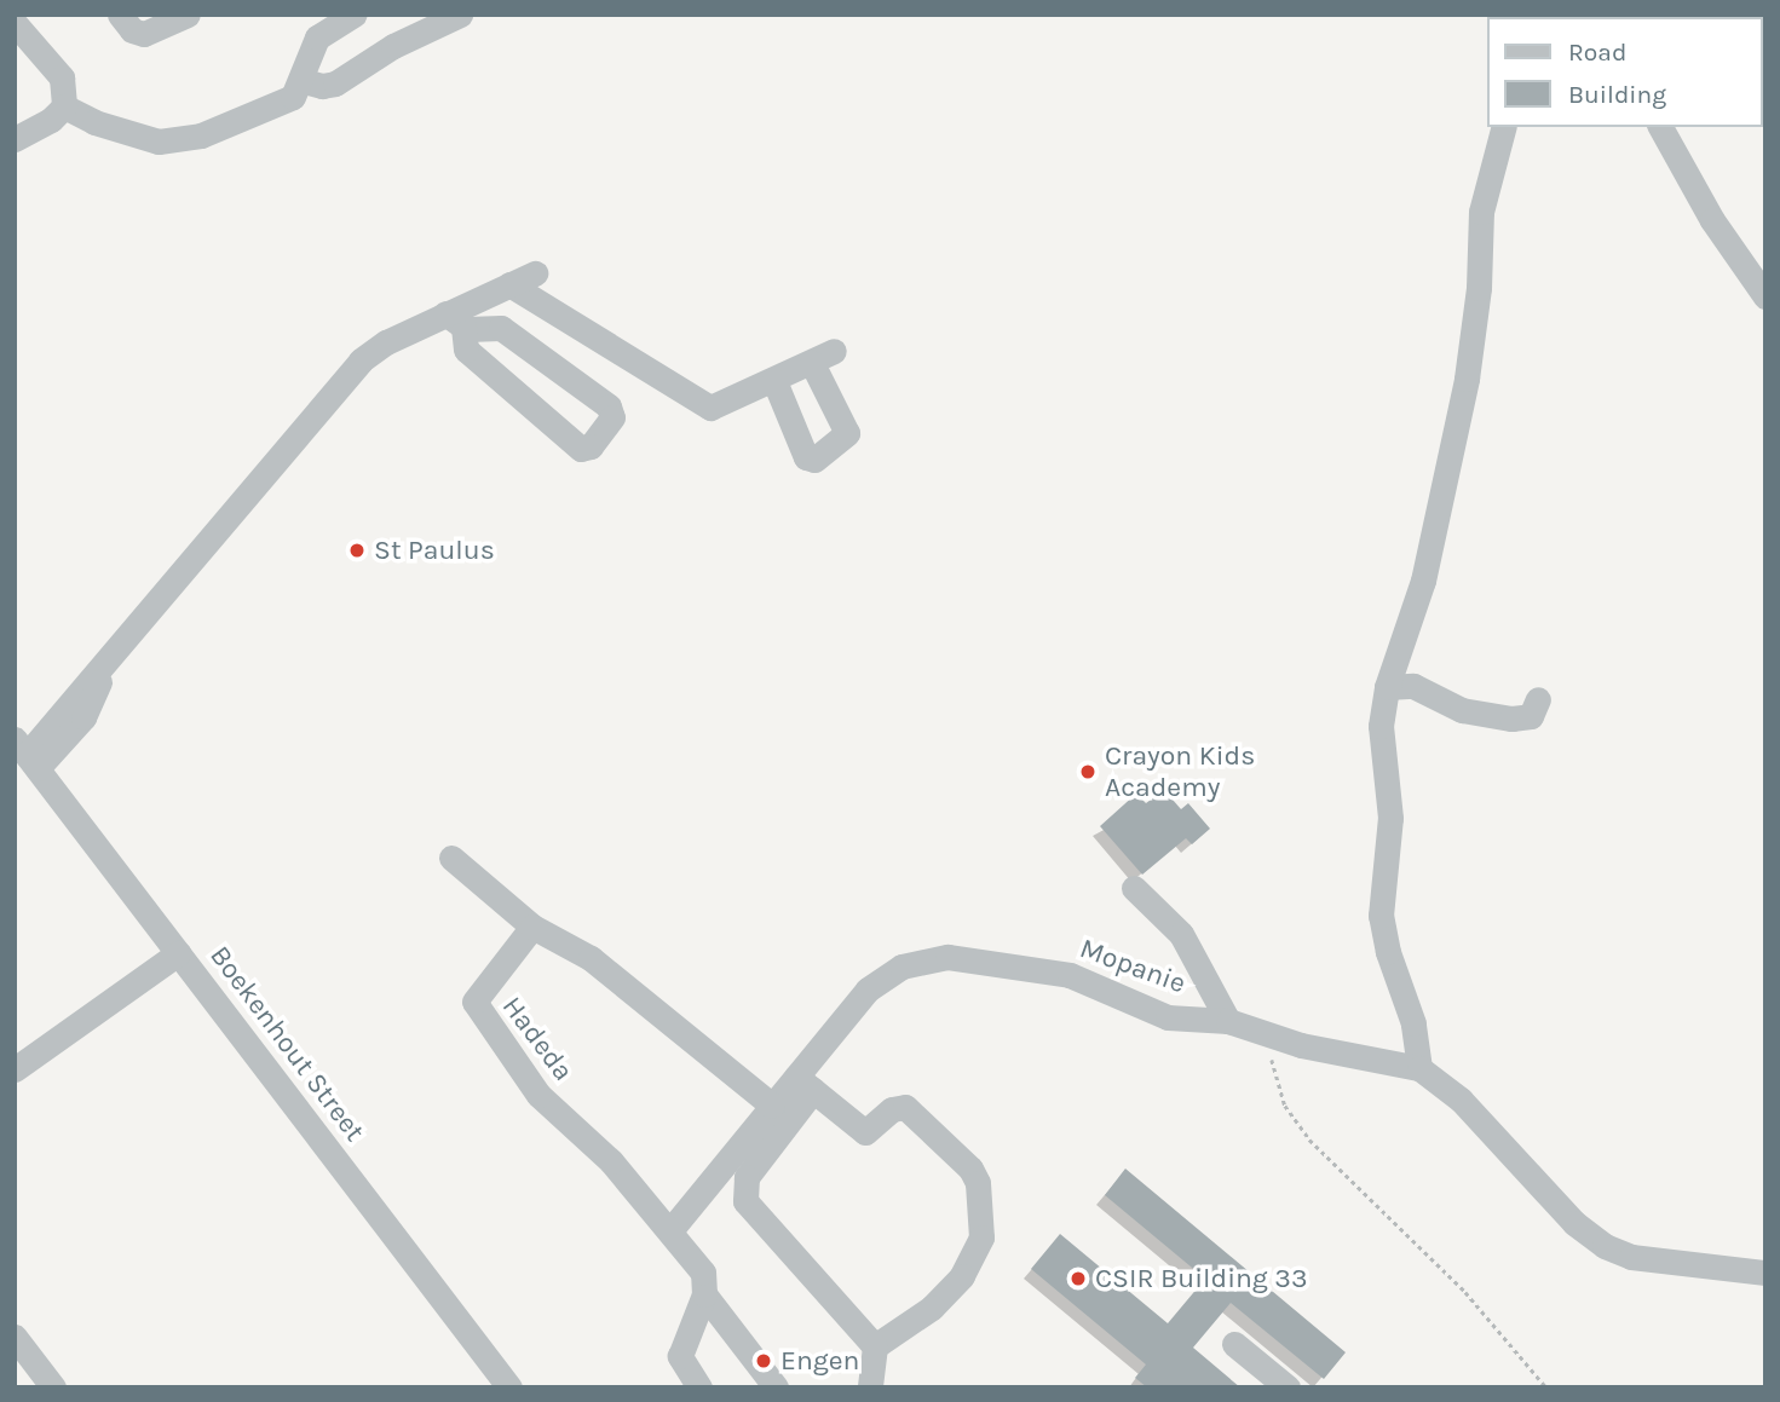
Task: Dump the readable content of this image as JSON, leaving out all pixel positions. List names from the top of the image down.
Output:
{
  "streets": {
    "street": ["Mopanie", "Hadeda", "Boekenhout Street"]
  },
  "crossings": [
    ["Mopanie", "Hadeda"]
  ],
  "places": [
    "St Paulus",
    "Crayon Kids Academy",
    "CSIR Building 33",
    "Engen"
  ],
  "legend": ["Road", "Building"]
}
